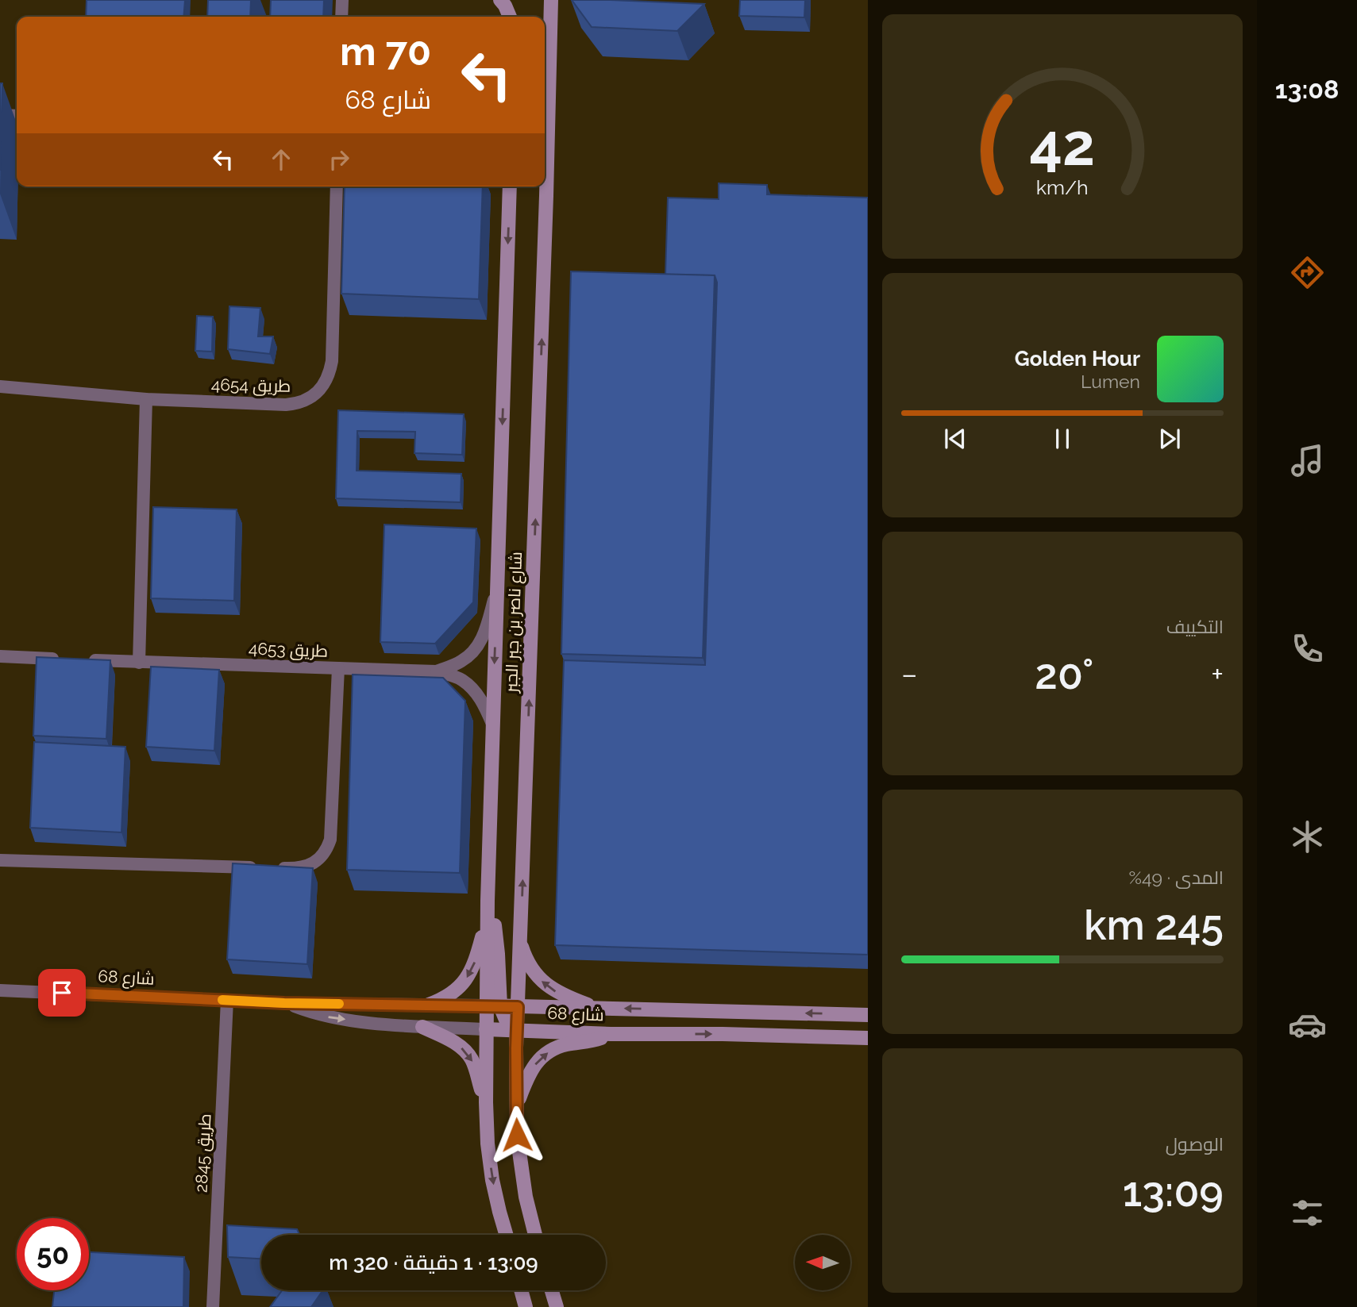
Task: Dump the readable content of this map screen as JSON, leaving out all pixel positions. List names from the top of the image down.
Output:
{
  "streets": {
    "main road": ["شارع ناصر بن جبر الجبر", "شارع 68"],
    "street": ["طريق 4654", "طريق 4653", "طريق 2845"]
  },
  "crossings": [
    ["شارع ناصر بن جبر الجبر", "طريق 4653"],
    ["شارع ناصر بن جبر الجبر", "شارع 68"],
    ["شارع 68", "طريق 2845"]
  ],
  "north": "left",
  "page": {
    "tabs": "13:08",
    "turn": ["70 m", "شارع 68"],
    "song": ["Golden Hour", "Lumen"],
    "tile": [
      "التكييف",
      ["المدى · 49%", "245 km"],
      ["الوصول", "13:09"]
    ],
    "heat": ["−", "20°", "+"],
    "limit": "50",
    "trip": "13:09 · 1 دقيقة · 320 m",
    "gauge": ["42", "km/h"]
  }
}
